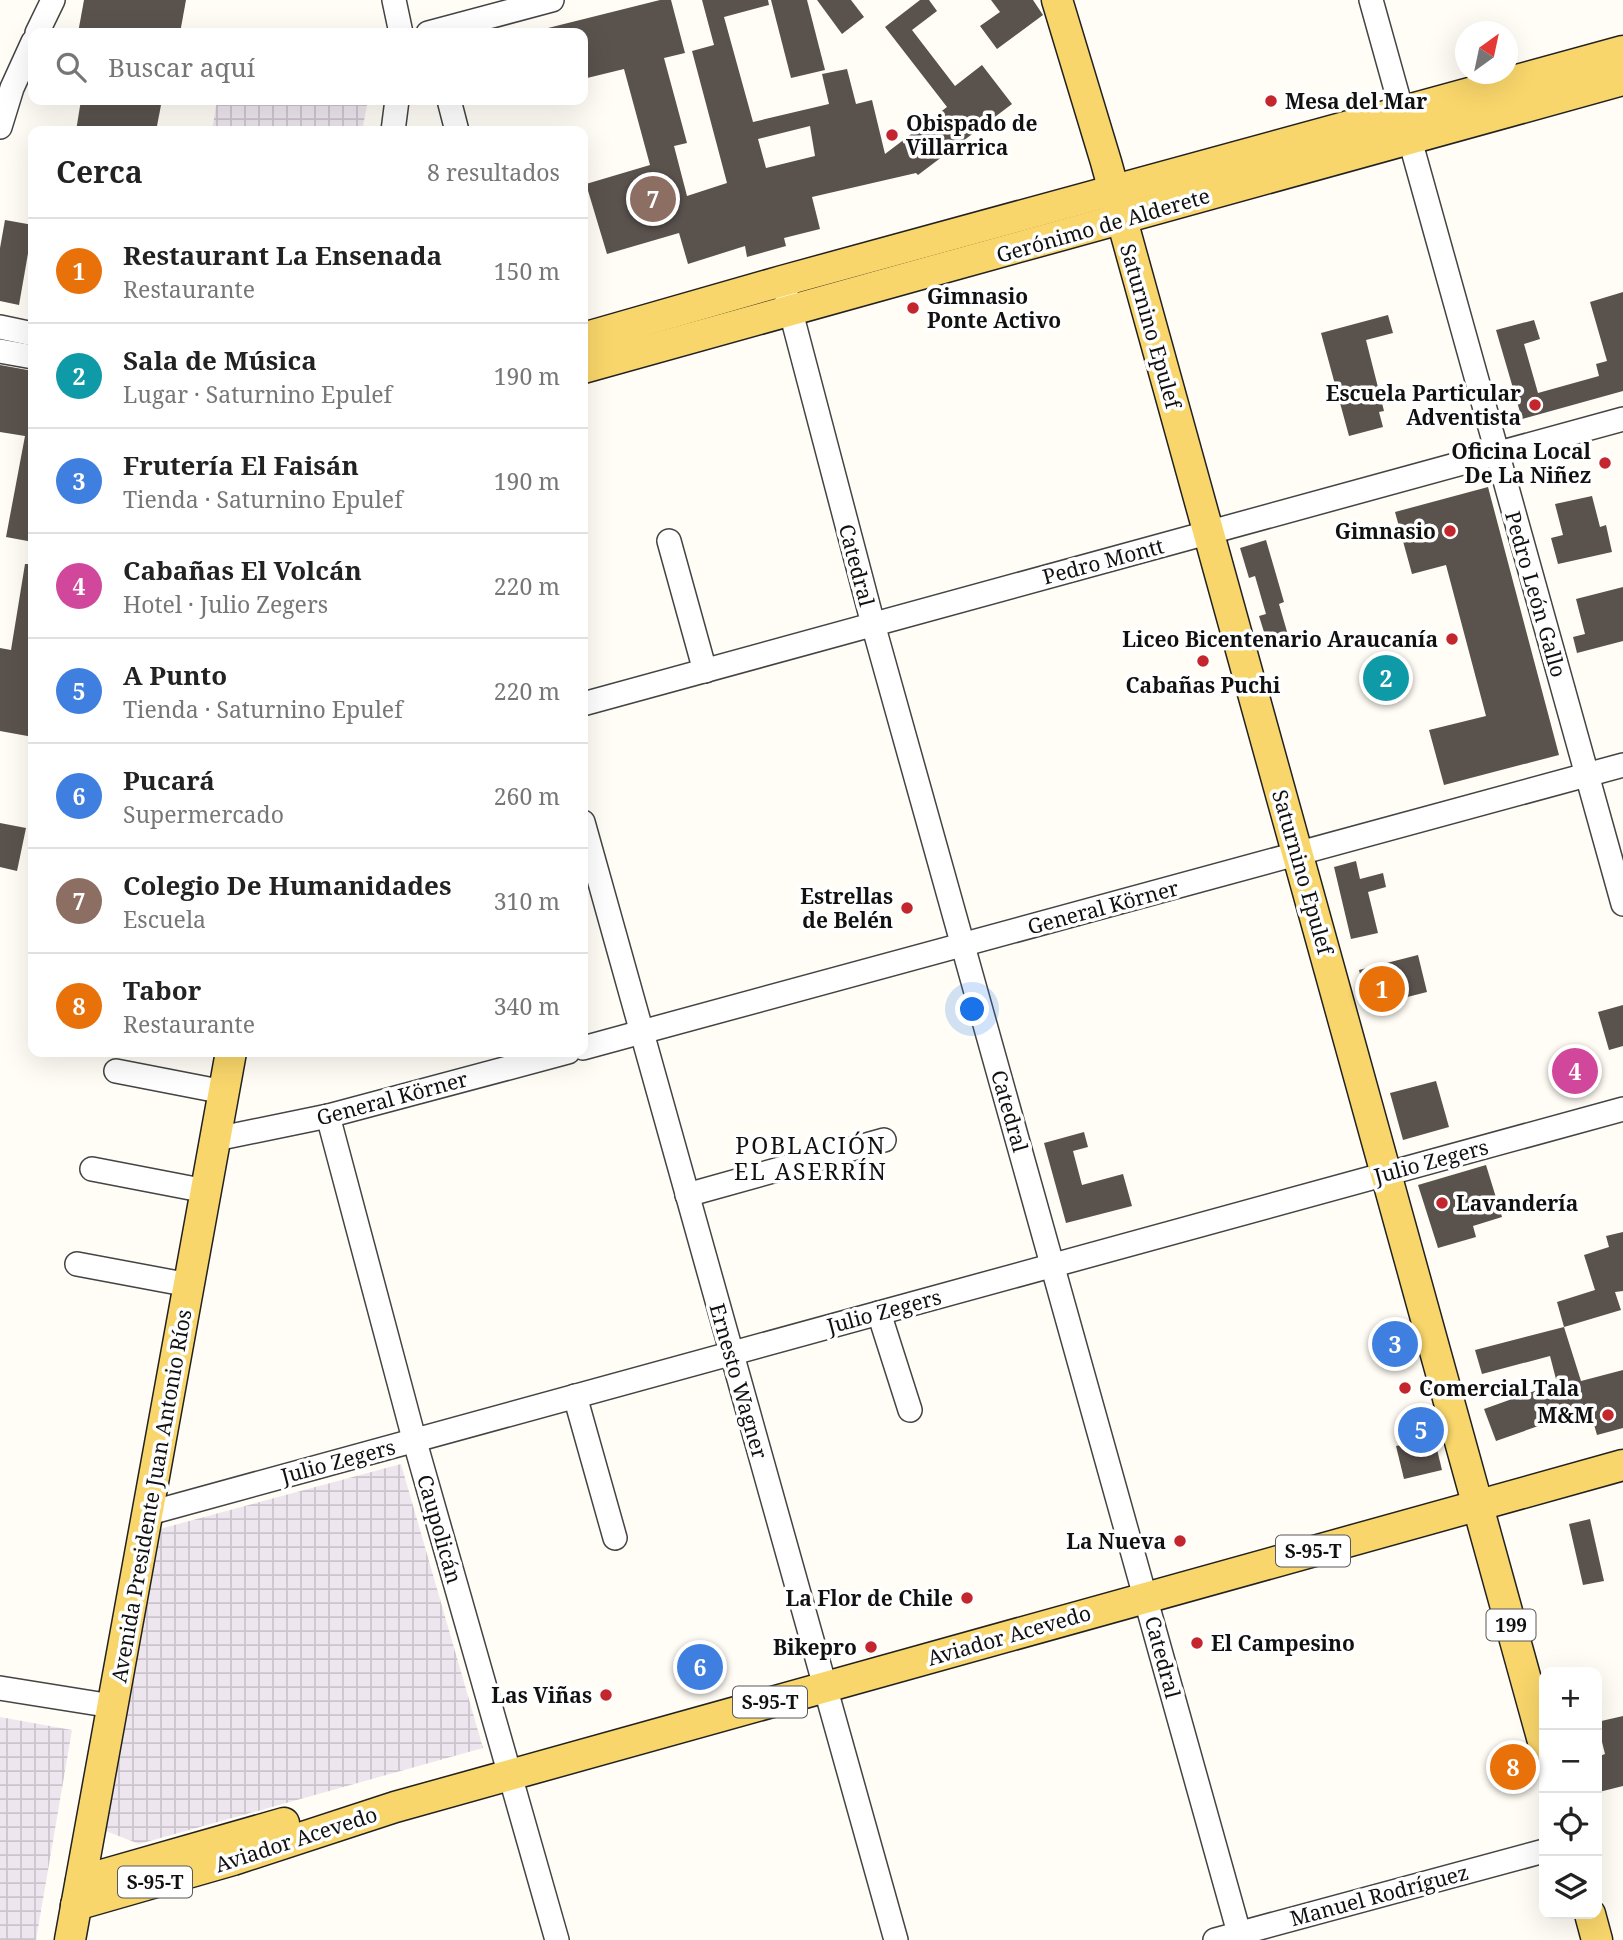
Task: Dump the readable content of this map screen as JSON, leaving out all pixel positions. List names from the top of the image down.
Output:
{
  "streets": {
    "main road": [
      "Gerónimo de Alderete",
      "Saturnino Epulef",
      "Avenida Presidente Juan Antonio Ríos",
      "S-95-T",
      "199",
      "Aviador Acevedo"
    ],
    "street": [
      "Pedro Montt",
      "Catedral",
      "Pedro León Gallo",
      "General Körner",
      "Julio Zegers",
      "Ernesto Wagner",
      "Caupolicán",
      "Manuel Rodríguez"
    ]
  },
  "crossings": [
    ["Gerónimo de Alderete", "Saturnino Epulef"],
    ["Gerónimo de Alderete", "Catedral"],
    ["Gerónimo de Alderete", "Pedro León Gallo"],
    ["Saturnino Epulef", "Pedro Montt"],
    ["Saturnino Epulef", "General Körner"],
    ["Saturnino Epulef", "Julio Zegers"],
    ["Saturnino Epulef", "Aviador Acevedo"],
    ["Pedro Montt", "Catedral"],
    ["Pedro Montt", "Pedro León Gallo"],
    ["Catedral", "General Körner"],
    ["Catedral", "Julio Zegers"],
    ["Catedral", "Aviador Acevedo"],
    ["Catedral", "Manuel Rodríguez"],
    ["Pedro León Gallo", "General Körner"],
    ["General Körner", "Ernesto Wagner"],
    ["General Körner", "Avenida Presidente Juan Antonio Ríos"],
    ["General Körner", "Caupolicán"],
    ["Julio Zegers", "Ernesto Wagner"],
    ["Julio Zegers", "Avenida Presidente Juan Antonio Ríos"],
    ["Julio Zegers", "Caupolicán"],
    ["Ernesto Wagner", "Aviador Acevedo"],
    ["Avenida Presidente Juan Antonio Ríos", "S-95-T"],
    ["Avenida Presidente Juan Antonio Ríos", "Aviador Acevedo"],
    ["Caupolicán", "Aviador Acevedo"],
    ["S-95-T", "Aviador Acevedo"]
  ],
  "districts": ["POBLACIÓN EL ASERRÍN"],
  "places": [
    "Mesa del Mar",
    "Obispado de Villarrica",
    "Gimnasio Ponte Activo",
    "Escuela Particular Adventista",
    "Oficina Local De La Niñez",
    "Gimnasio",
    "Liceo Bicentenario Araucanía",
    "Cabañas Puchi",
    "Estrellas de Belén",
    "Lavandería",
    "Comercial Tala",
    "M&M",
    "La Nueva",
    "La Flor de Chile",
    "El Campesino",
    "Bikepro",
    "Las Viñas"
  ],
  "north": "top right",
  "page": {
    "search": "Buscar aquí",
    "heading": ["Cerca", "8 resultados"],
    "pins": [
      "7",
      "2",
      "1",
      "4",
      "3",
      "5",
      "6",
      "8"
    ],
    "list": [
      {
        "mark": "1",
        "name": "Restaurant La Ensenada",
        "note": "Restaurante",
        "value": "150 m"
      },
      {
        "mark": "2",
        "name": "Sala de Música",
        "note": "Lugar · Saturnino Epulef",
        "value": "190 m"
      },
      {
        "mark": "3",
        "name": "Frutería El Faisán",
        "note": "Tienda · Saturnino Epulef",
        "value": "190 m"
      },
      {
        "mark": "4",
        "name": "Cabañas El Volcán",
        "note": "Hotel · Julio Zegers",
        "value": "220 m"
      },
      {
        "mark": "5",
        "name": "A Punto",
        "note": "Tienda · Saturnino Epulef",
        "value": "220 m"
      },
      {
        "mark": "6",
        "name": "Pucará",
        "note": "Supermercado",
        "value": "260 m"
      },
      {
        "mark": "7",
        "name": "Colegio De Humanidades",
        "note": "Escuela",
        "value": "310 m"
      },
      {
        "mark": "8",
        "name": "Tabor",
        "note": "Restaurante",
        "value": "340 m"
      }
    ],
    "map_buttons": ["+", "−"]
  }
}
